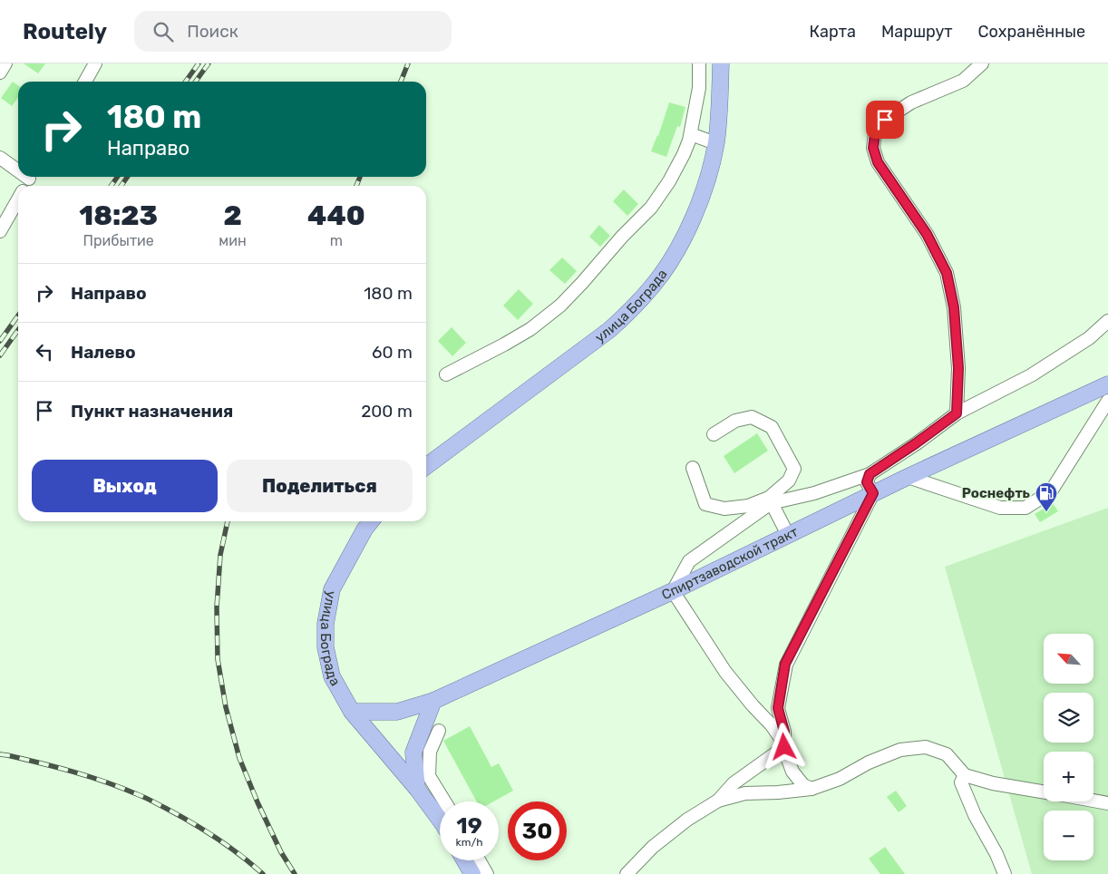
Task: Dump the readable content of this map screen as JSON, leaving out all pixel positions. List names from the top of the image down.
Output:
{
  "streets": {
    "main road": ["улица Бограда", "Спиртзаводской тракт"]
  },
  "crossings": [
    ["улица Бограда", "Спиртзаводской тракт"]
  ],
  "places": {
    "fuel station": ["Роснефть"]
  },
  "north": "top left",
  "page": {
    "header": "Routely",
    "search": "Поиск",
    "nav": ["Карта", "Маршрут", "Сохранённые"],
    "turn": ["180 m", "Направо"],
    "eta": [
      "18:23",
      "Прибытие",
      "2",
      "мин",
      "440",
      "m"
    ],
    "list": [
      {
        "name": "Направо",
        "value": "180 m"
      },
      {
        "name": "Налево",
        "value": "60 m"
      },
      {
        "name": "Пункт назначения",
        "value": "200 m"
      }
    ],
    "buttons": ["Выход", "Поделиться"],
    "map_buttons": ["+", "−"],
    "speed": "19 km/h",
    "limit": "30"
  }
}
